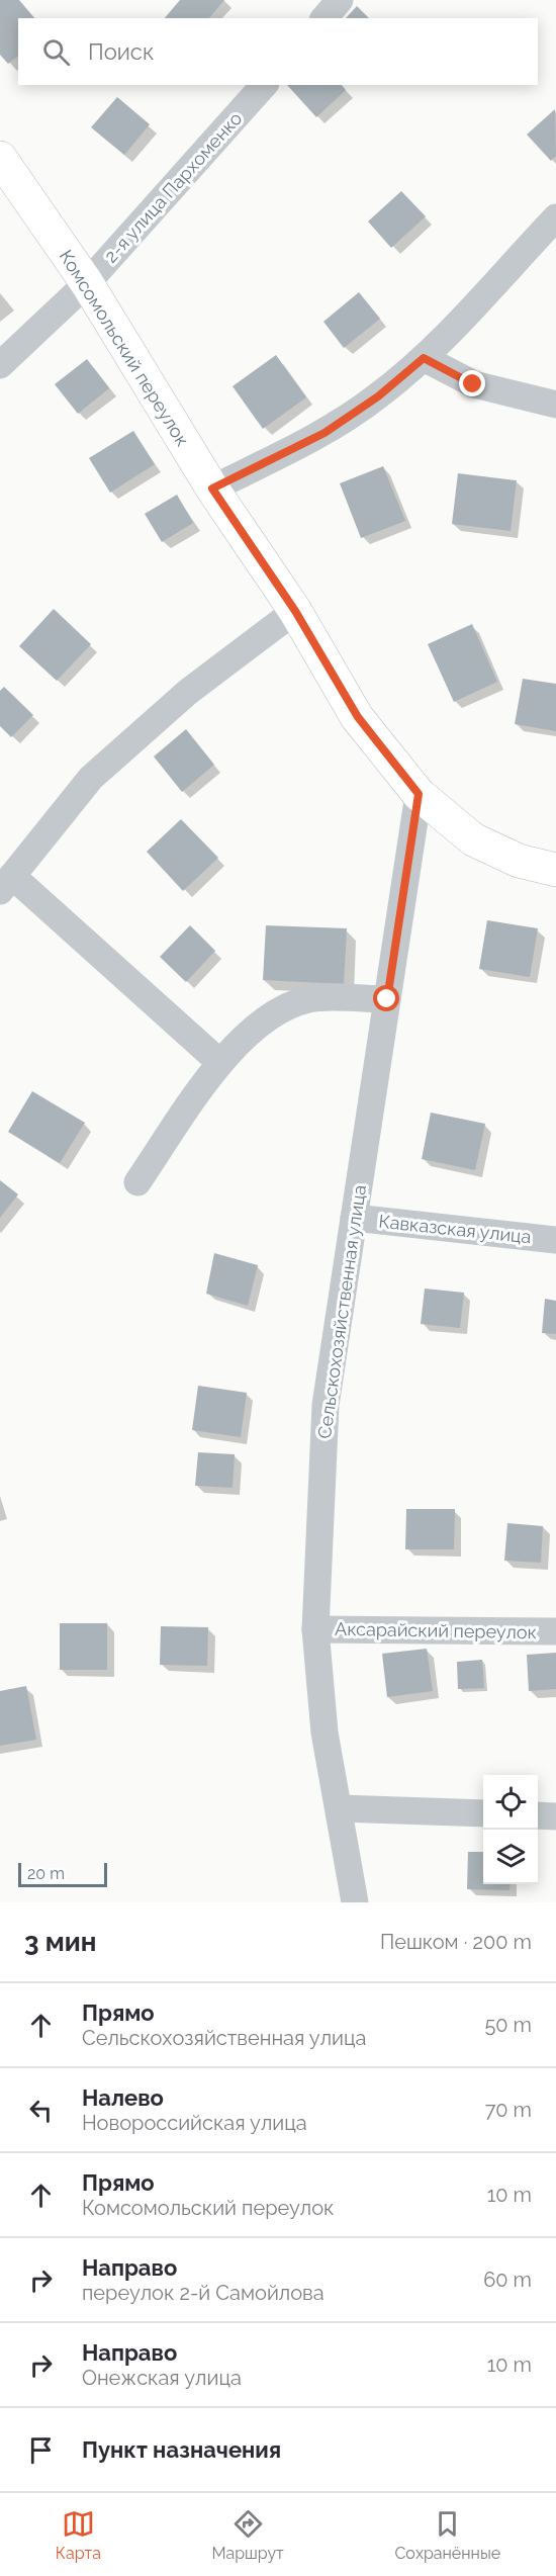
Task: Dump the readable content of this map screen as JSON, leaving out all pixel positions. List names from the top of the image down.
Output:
{
  "streets": {
    "street": [
      "2-я улица Пархоменко",
      "Комсомольский переулок",
      "Кавказская улица",
      "Сельскохозяйственная улица",
      "Аксарайский переулок"
    ]
  },
  "crossings": [
    ["2-я улица Пархоменко", "Комсомольский переулок"],
    ["Комсомольский переулок", "Сельскохозяйственная улица"],
    ["Кавказская улица", "Сельскохозяйственная улица"],
    ["Сельскохозяйственная улица", "Аксарайский переулок"]
  ],
  "scale_bar": "20 m",
  "page": {
    "search": "Поиск",
    "scale": "20 m",
    "heading": ["3 мин", "Пешком · 200 m"],
    "list": [
      ["Прямо", "Сельскохозяйственная улица", "50 m"],
      ["Налево", "Новороссийская улица", "70 m"],
      ["Прямо", "Комсомольский переулок", "10 m"],
      ["Направо", "переулок 2-й Самойлова", "60 m"],
      ["Направо", "Онежская улица", "10 m"],
      "Пункт назначения"
    ],
    "nav": ["Карта", "Маршрут", "Сохранённые"]
  }
}
